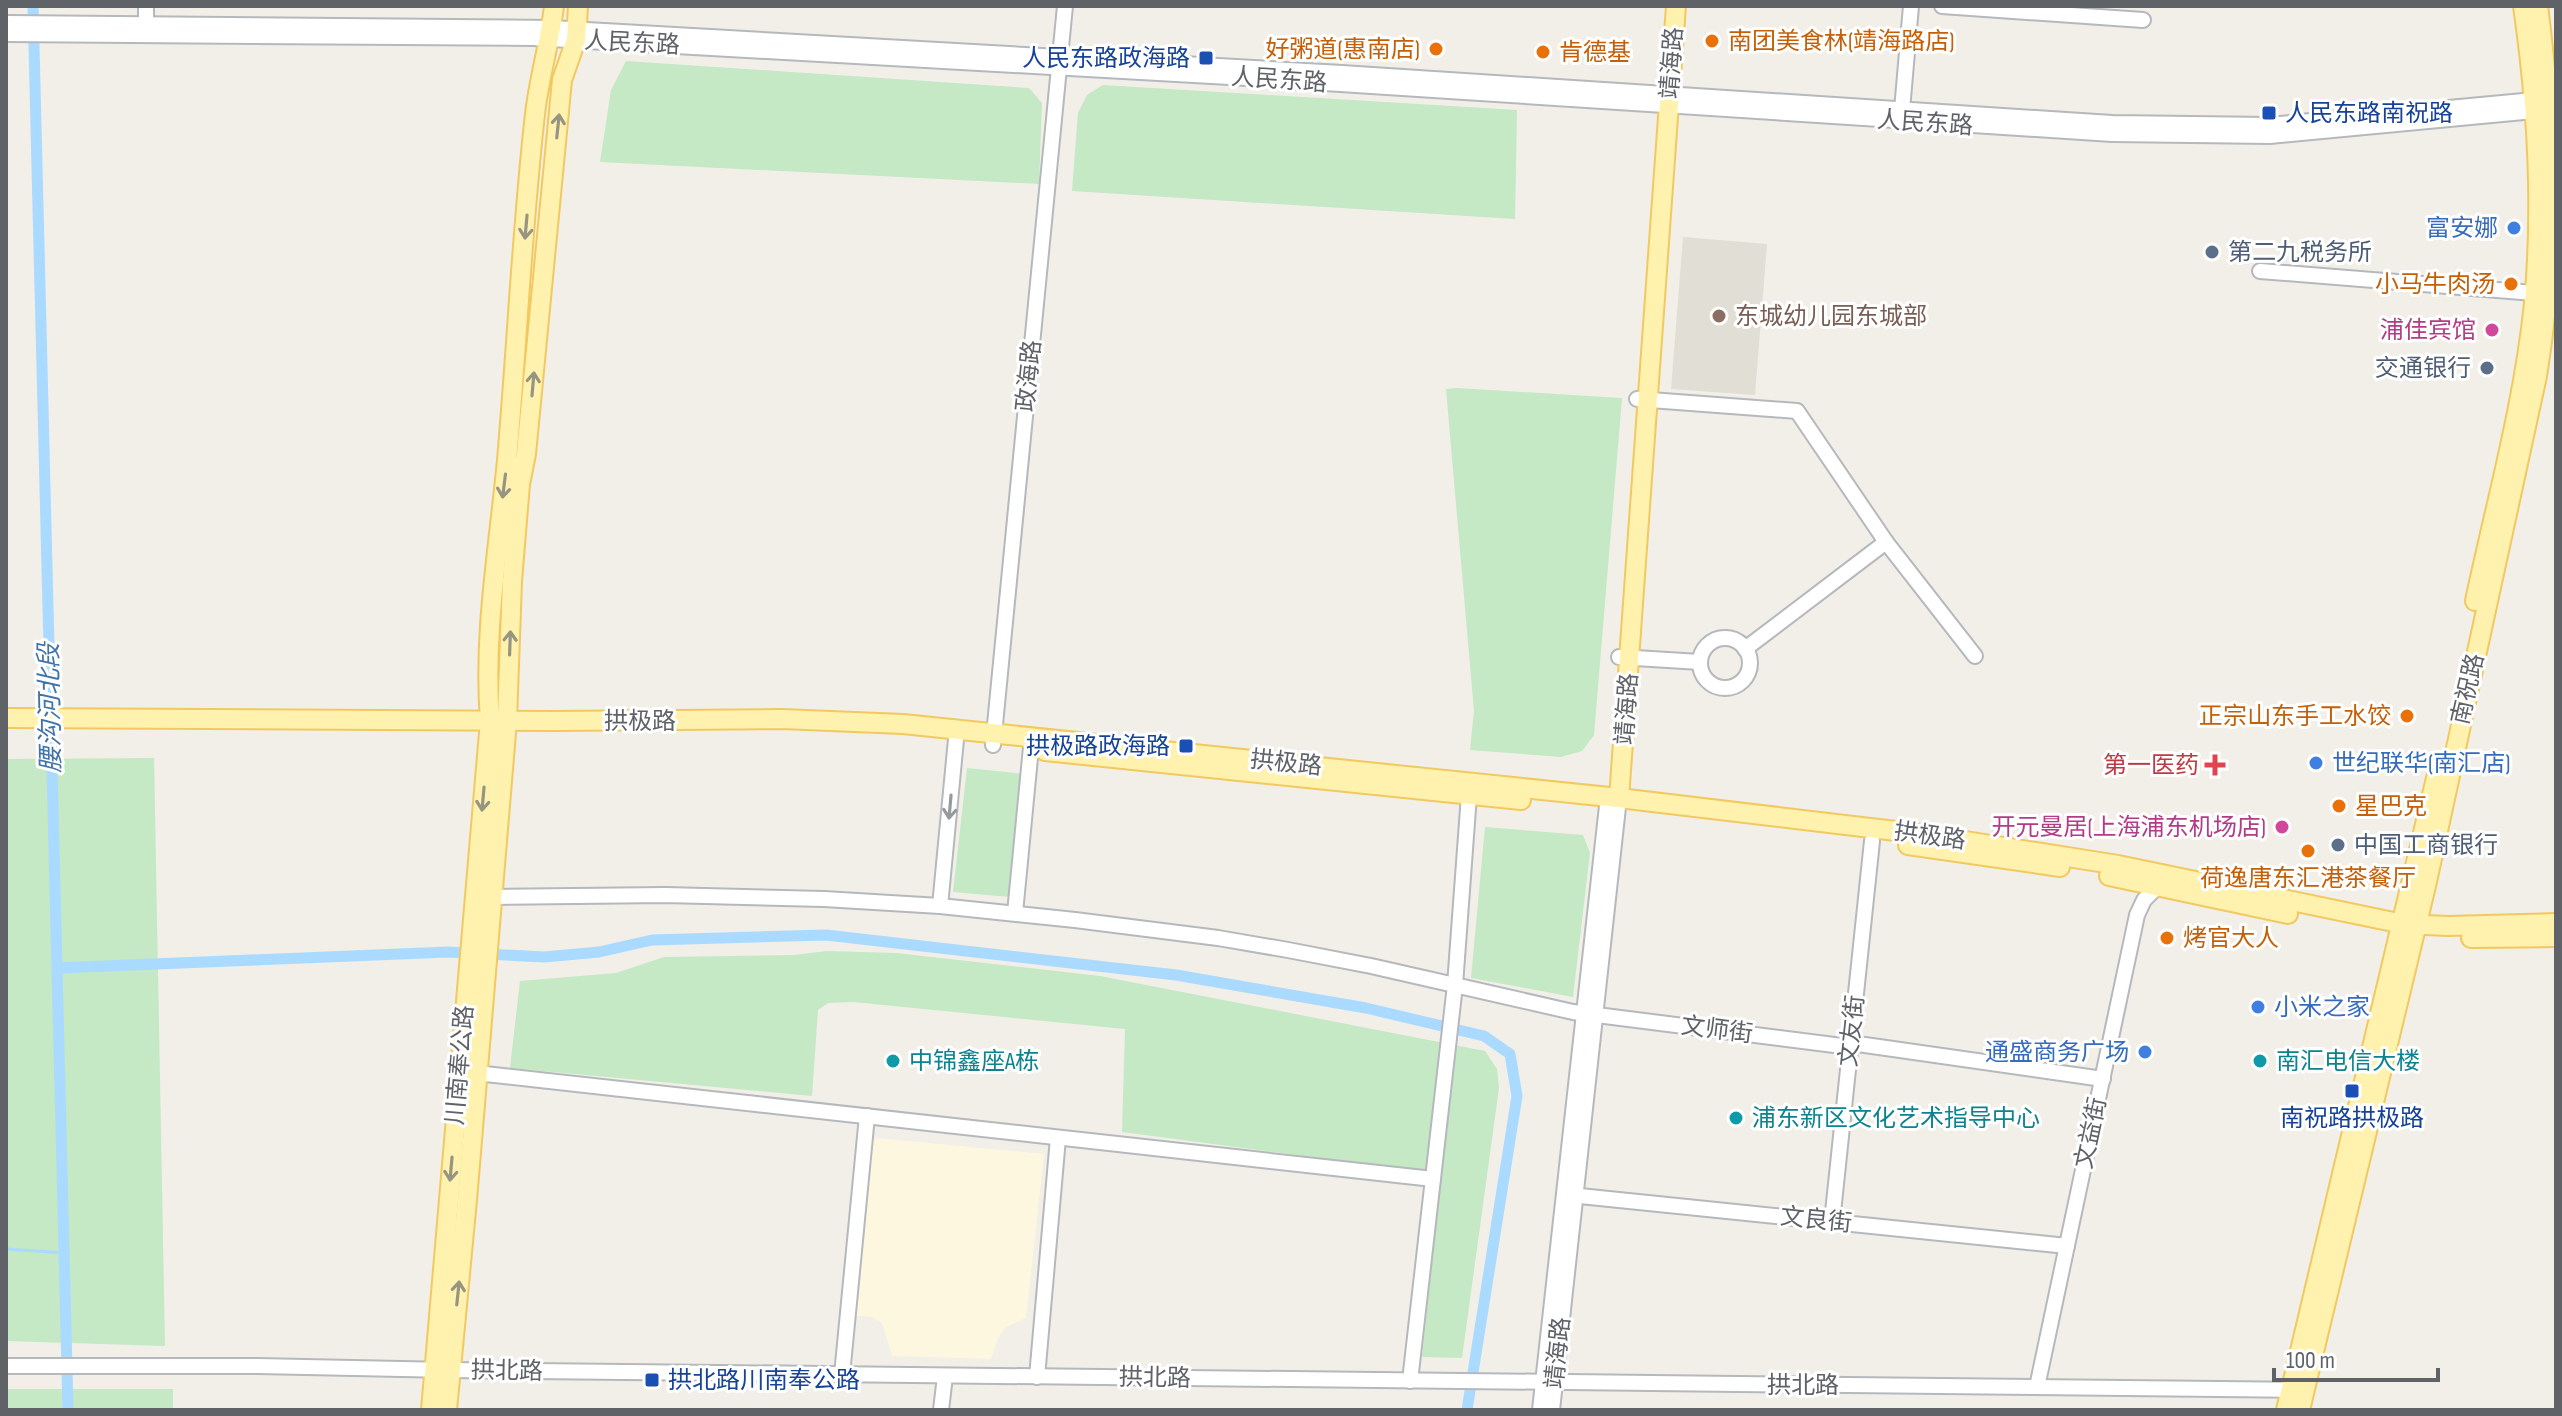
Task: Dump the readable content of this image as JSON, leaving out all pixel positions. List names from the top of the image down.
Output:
{
  "streets": {
    "main road": [
      "靖海路",
      "南祝路",
      "拱极路",
      "川南奉公路"
    ],
    "street": [
      "人民东路",
      "政海路",
      "文师街",
      "文友街",
      "文益街",
      "文良街",
      "拱北路"
    ]
  },
  "crossings": [
    ["人民东路", "靖海路"],
    ["人民东路", "政海路"],
    ["人民东路", "南祝路"],
    ["靖海路", "拱极路"],
    ["靖海路", "文师街"],
    ["靖海路", "文良街"],
    ["靖海路", "拱北路"],
    ["政海路", "拱极路"],
    ["南祝路", "拱极路"],
    ["南祝路", "拱北路"],
    ["拱极路", "文友街"],
    ["拱极路", "川南奉公路"],
    ["拱极路", "文益街"],
    ["文师街", "文友街"],
    ["文师街", "川南奉公路"],
    ["文师街", "文益街"],
    ["文友街", "文良街"],
    ["川南奉公路", "拱北路"],
    ["文益街", "文良街"],
    ["文益街", "拱北路"]
  ],
  "water": ["腰沟河北段"],
  "places": {
    "other": [
      "南团美食林(靖海路店)",
      "好粥道(惠南店)",
      "肯德基",
      "富安娜",
      "第二九税务所",
      "小马牛肉汤",
      "东城幼儿园东城部",
      "浦佳宾馆",
      "交通银行",
      "正宗山东手工水饺",
      "世纪联华(南汇店)",
      "星巴克",
      "开元曼居(上海浦东机场店)",
      "中国工商银行",
      "荷逸唐东汇港茶餐厅",
      "烤官大人",
      "小米之家",
      "通盛商务广场",
      "中锦鑫座A栋",
      "南汇电信大楼",
      "浦东新区文化艺术指导中心"
    ],
    "transit": [
      "人民东路政海路",
      "人民东路南祝路",
      "拱极路政海路",
      "南祝路拱极路",
      "拱北路川南奉公路"
    ],
    "health": ["第一医药"]
  },
  "scale_bar": "100 m"
}
